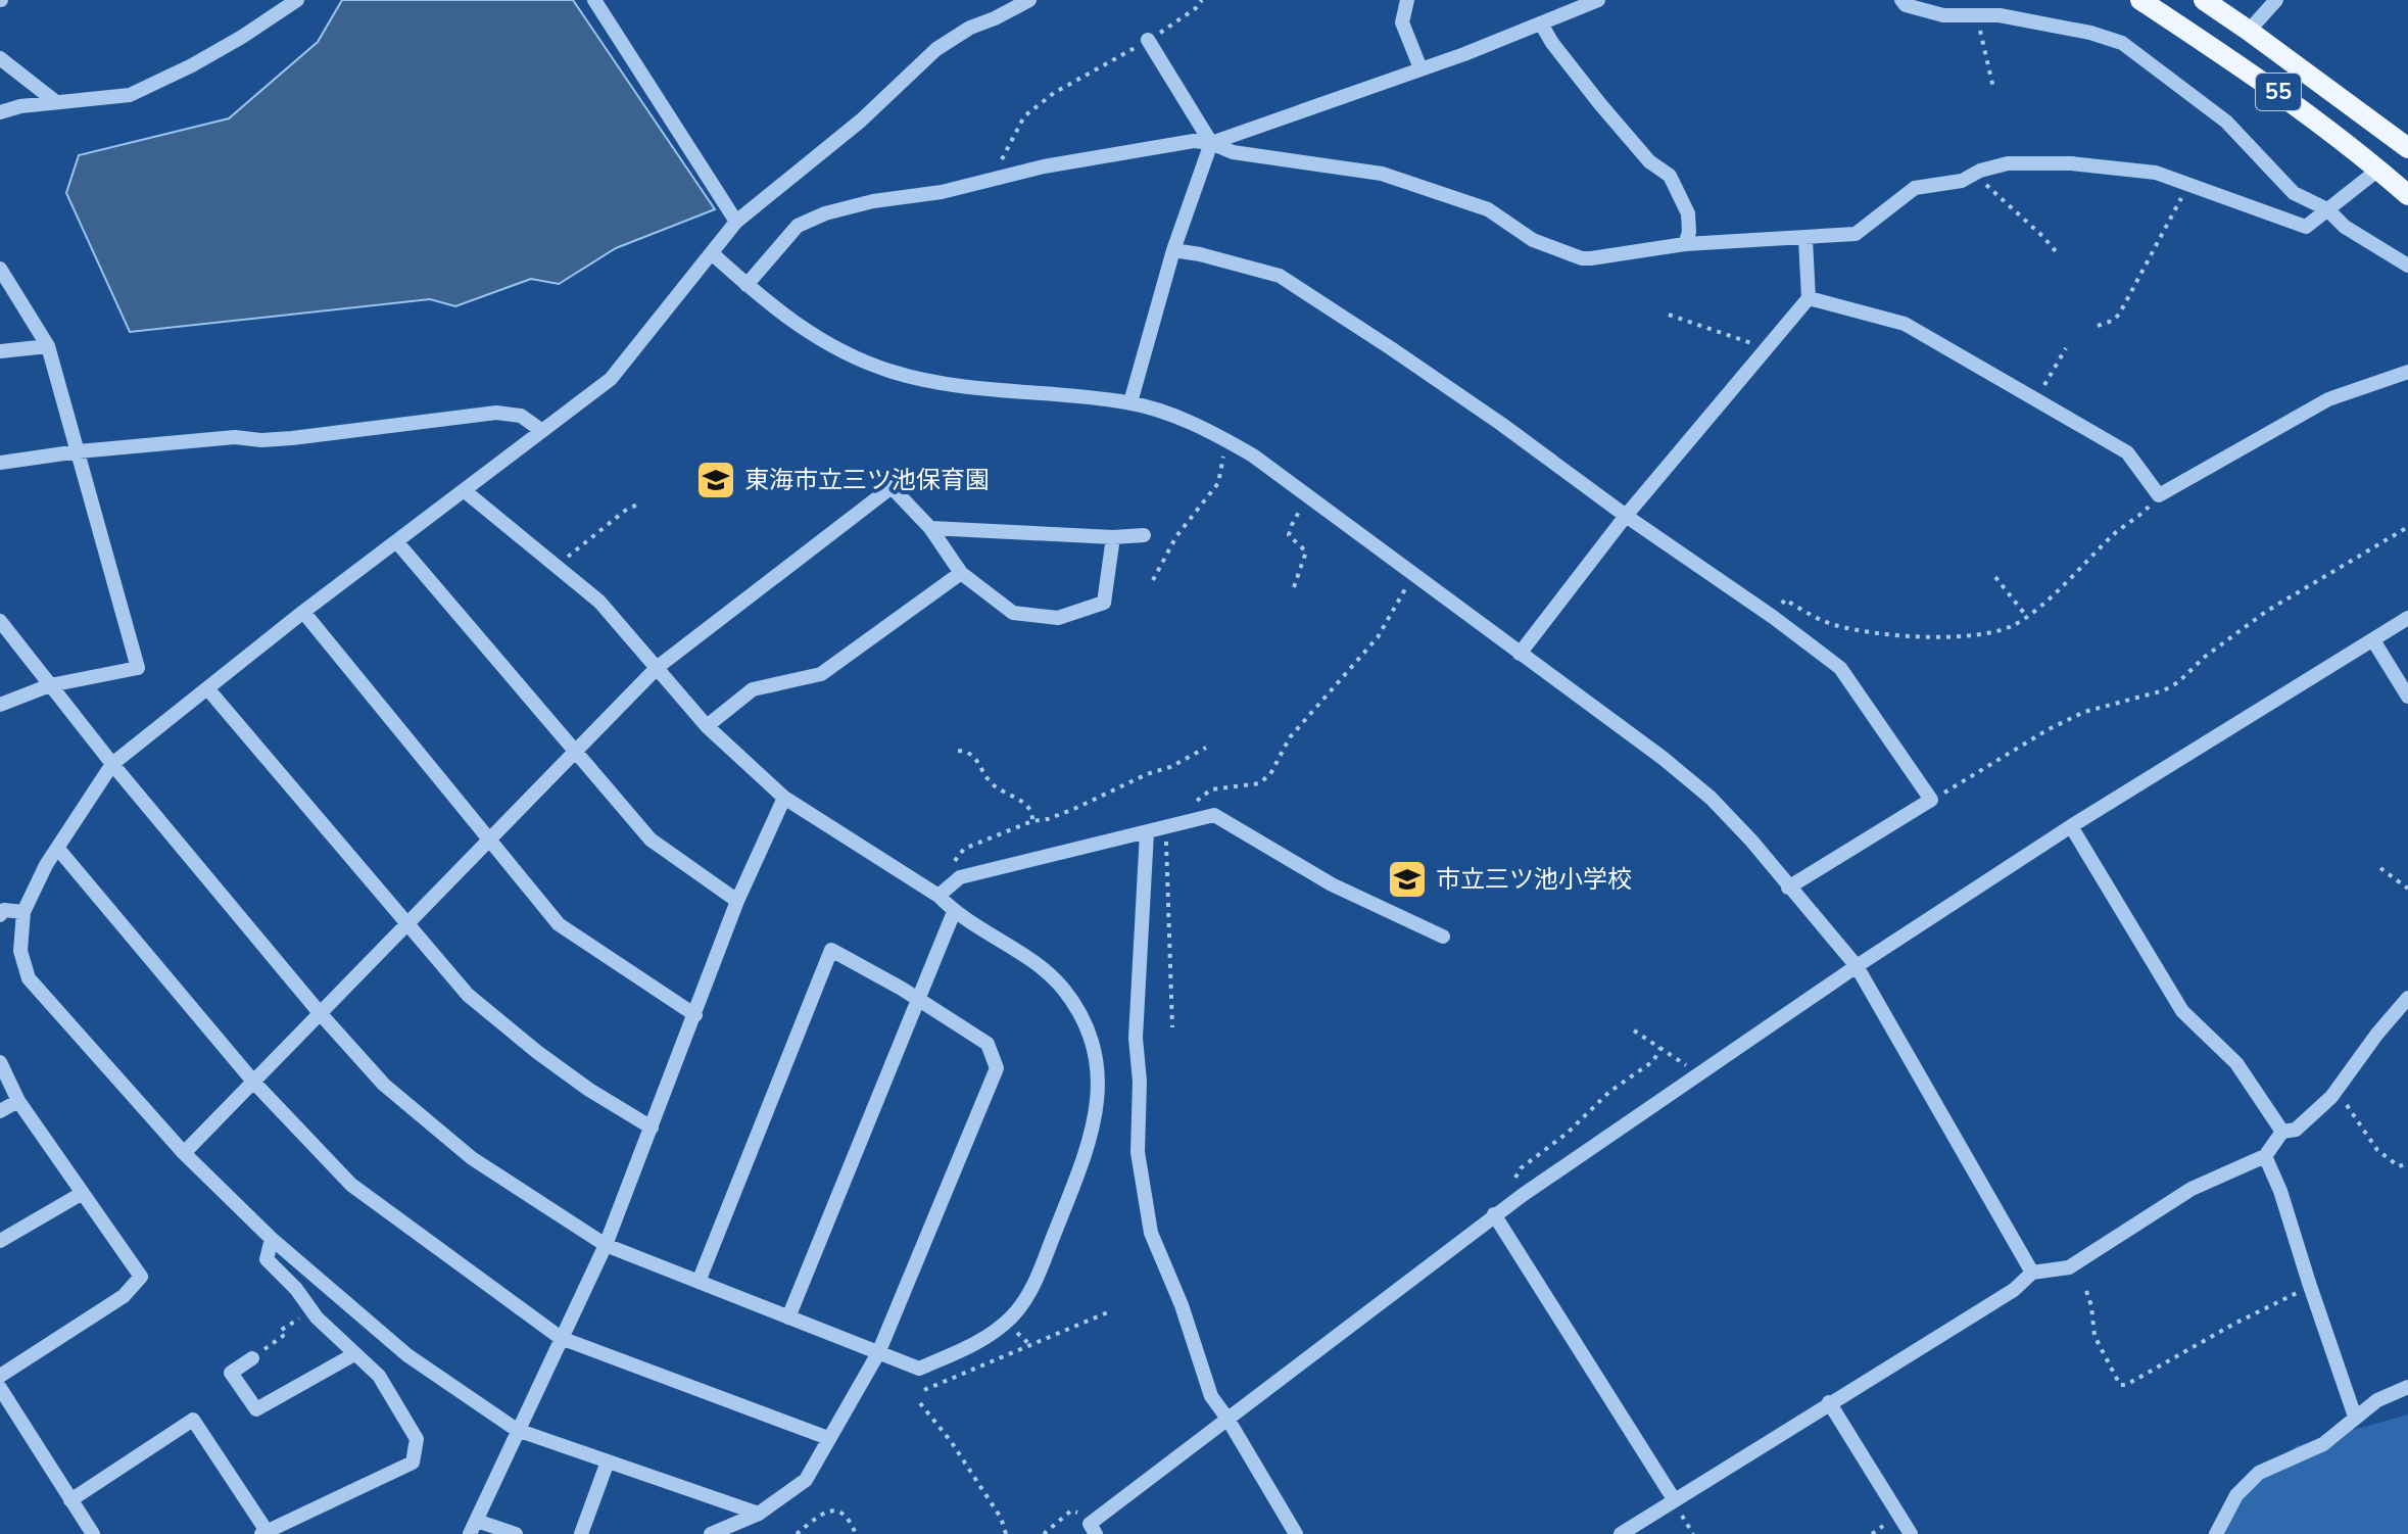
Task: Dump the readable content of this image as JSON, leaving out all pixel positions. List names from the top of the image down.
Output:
{
  "streets": {
    "main road": ["55"]
  },
  "places": {
    "school or university": ["東海市立三ツ池保育園", "市立三ツ池小学校"]
  }
}
